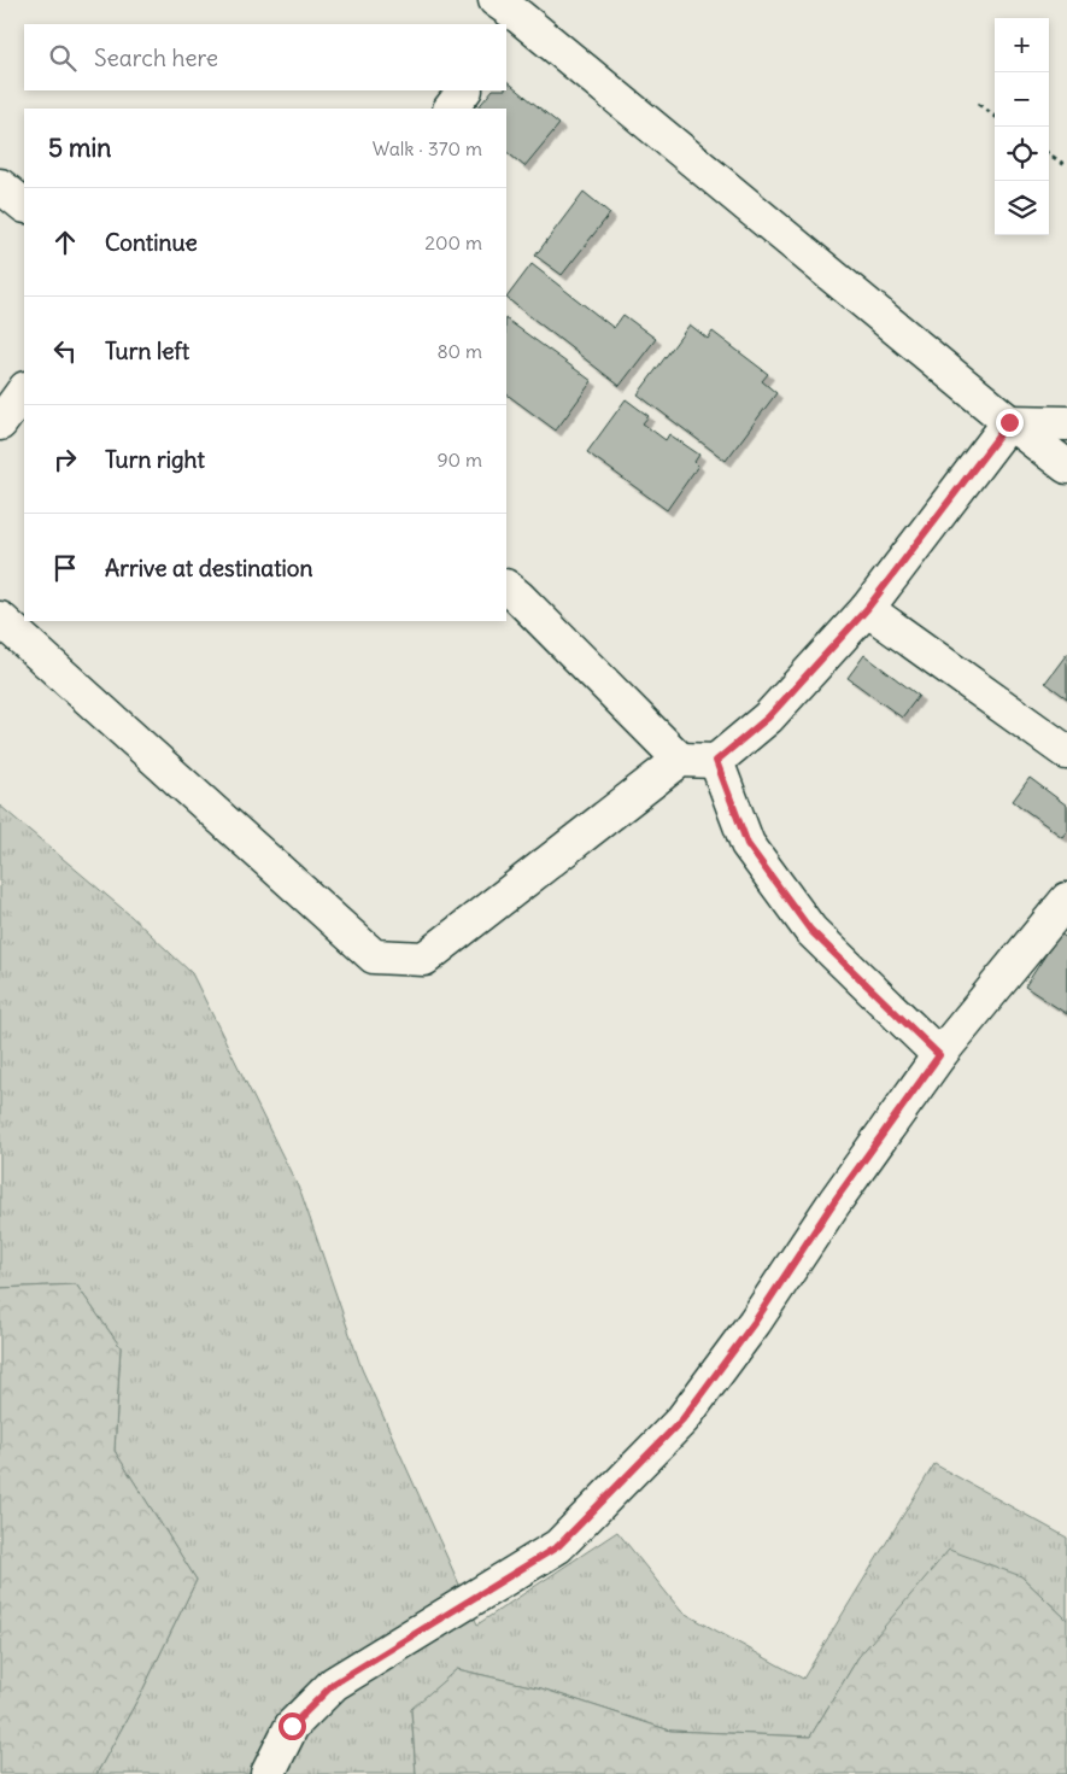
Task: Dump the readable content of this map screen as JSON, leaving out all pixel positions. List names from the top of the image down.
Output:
{
  "page": {
    "map_buttons": ["+", "−"],
    "search": "Search here",
    "heading": ["5 min", "Walk · 370 m"],
    "list": [
      ["Continue", "200 m"],
      ["Turn left", "80 m"],
      ["Turn right", "90 m"],
      "Arrive at destination"
    ]
  }
}
